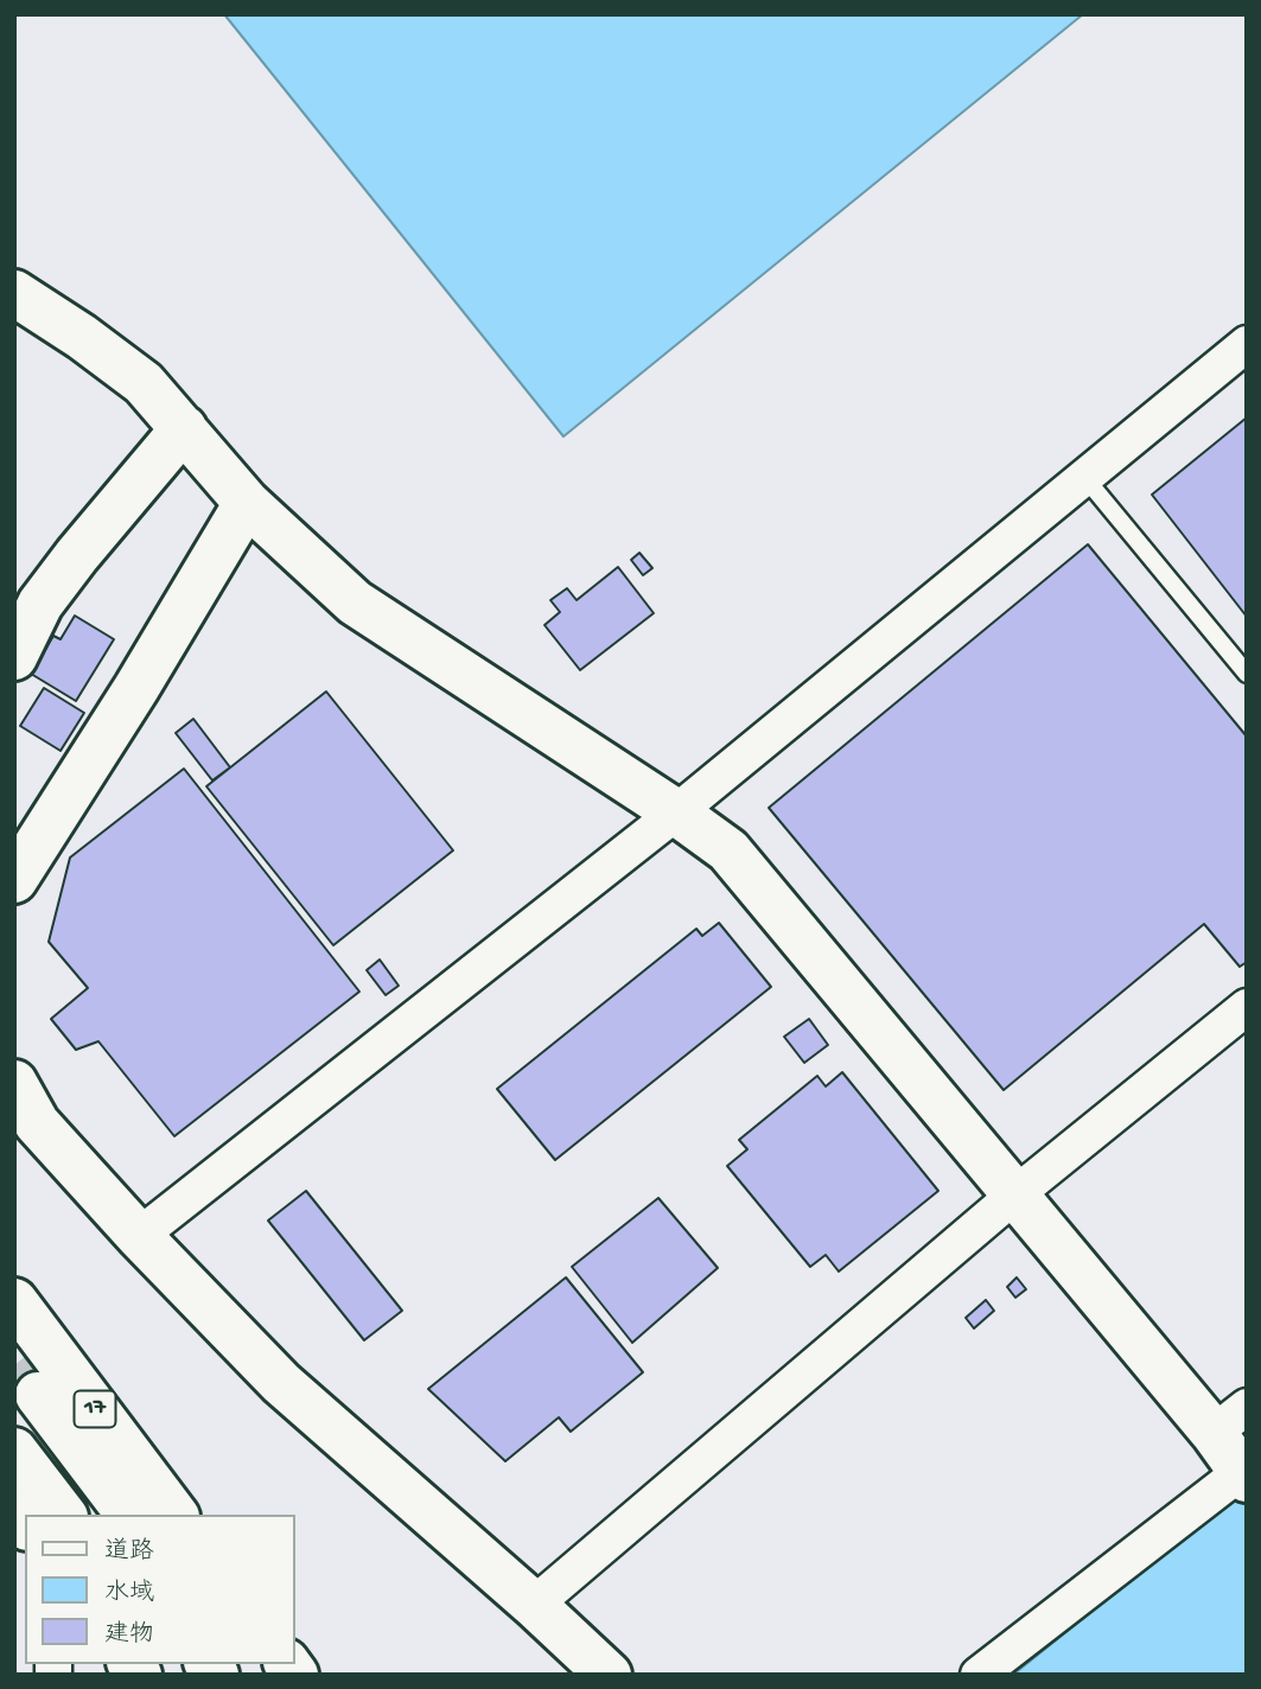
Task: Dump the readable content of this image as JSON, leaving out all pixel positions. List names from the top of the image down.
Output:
{
  "streets": {
    "street": ["17"]
  },
  "legend": ["道路", "水域", "建物"]
}
